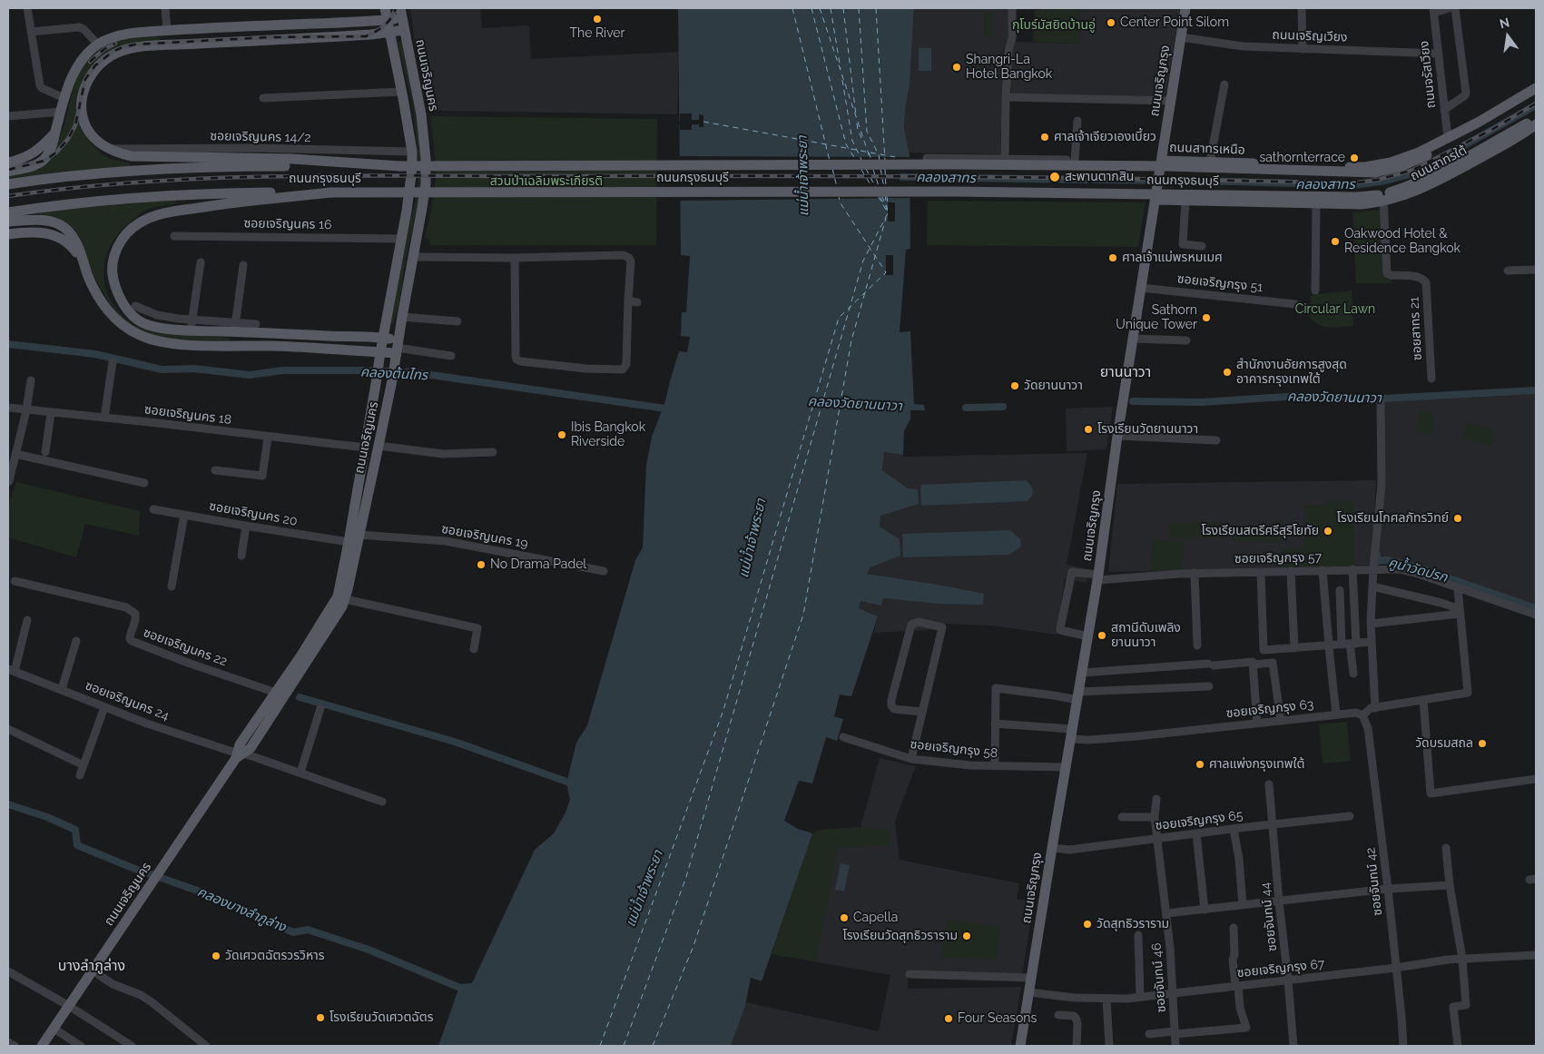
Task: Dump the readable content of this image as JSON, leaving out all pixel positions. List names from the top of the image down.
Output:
{
  "streets": {
    "main road": [
      "ถนนเจริญนคร",
      "ถนนเจริญกรุง",
      "ถนนสาทรเหนือ",
      "ถนนสาทรใต้",
      "ถนนกรุงธนบุรี"
    ],
    "street": [
      "ถนนเจริญเวียง",
      "ถนนจรัสเวียง",
      "ซอยเจริญนคร 14/2",
      "ซอยเจริญนคร 16",
      "ซอยเจริญกรุง 51",
      "ซอยสาทร 21",
      "ซอยเจริญนคร 18",
      "ซอยเจริญนคร 20",
      "ซอยเจริญนคร 19",
      "ซอยเจริญกรุง 57",
      "ซอยเจริญนคร 22",
      "ซอยเจริญนคร 24",
      "ซอยเจริญกรุง 63",
      "ซอยเจริญกรุง 58",
      "ซอยเจริญกรุง 65",
      "ซอยจันทน์ 42",
      "ซอยจันทน์ 44",
      "ซอยเจริญกรุง 67",
      "ซอยจันทน์ 46"
    ]
  },
  "crossings": [
    ["ถนนเจริญเวียง", "ถนนจรัสเวียง"],
    ["ถนนเจริญเวียง", "ถนนเจริญกรุง"],
    ["ถนนจรัสเวียง", "ถนนสาทรเหนือ"],
    ["ถนนเจริญนคร", "ซอยเจริญนคร 14/2"],
    ["ถนนเจริญนคร", "ซอยเจริญนคร 16"],
    ["ถนนเจริญนคร", "ซอยเจริญนคร 18"],
    ["ถนนเจริญนคร", "ซอยเจริญนคร 20"],
    ["ถนนเจริญนคร", "ซอยเจริญนคร 19"],
    ["ถนนเจริญนคร", "ซอยเจริญนคร 22"],
    ["ถนนเจริญนคร", "ซอยเจริญนคร 24"],
    ["ถนนเจริญกรุง", "ถนนสาทรเหนือ"],
    ["ถนนเจริญกรุง", "ถนนสาทรใต้"],
    ["ถนนเจริญกรุง", "ซอยเจริญกรุง 51"],
    ["ถนนเจริญกรุง", "ซอยเจริญกรุง 57"],
    ["ถนนเจริญกรุง", "ซอยเจริญกรุง 63"],
    ["ถนนเจริญกรุง", "ซอยเจริญกรุง 58"],
    ["ถนนเจริญกรุง", "ซอยเจริญกรุง 65"],
    ["ถนนเจริญกรุง", "ซอยเจริญกรุง 67"],
    ["ถนนสาทรเหนือ", "ถนนกรุงธนบุรี"],
    ["ถนนสาทรใต้", "ถนนกรุงธนบุรี"],
    ["ถนนสาทรใต้", "ซอยสาทร 21"],
    ["ถนนกรุงธนบุรี", "ซอยสาทร 21"],
    ["ซอยเจริญกรุง 63", "ซอยจันทน์ 42"],
    ["ซอยเจริญกรุง 65", "ซอยจันทน์ 44"],
    ["ซอยเจริญกรุง 65", "ซอยจันทน์ 46"],
    ["ซอยจันทน์ 42", "ซอยเจริญกรุง 67"],
    ["ซอยจันทน์ 44", "ซอยเจริญกรุง 67"],
    ["ซอยเจริญกรุง 67", "ซอยจันทน์ 46"]
  ],
  "districts": ["ยานนาวา", "บางลำภูล่าง"],
  "water": [
    "แม่น้ำเจ้าพระยา",
    "คลองสาทร",
    "คลองต้นไทร",
    "คลองวัดยานนาวา",
    "คูน้ำวัดปรก",
    "คลองบางลำภูล่าง"
  ],
  "parks": ["กุโบร์มัสยิดบ้านอู่", "สวนป่าเฉลิมพระเกียรติ", "Circular Lawn"],
  "places": [
    "The River",
    "Center Point Silom",
    "Shangri-La Hotel Bangkok",
    "ศาลเจ้าเจียวเองเบี้ยว",
    "sathornterrace",
    "สะพานตากสิน",
    "Oakwood Hotel & Residence Bangkok",
    "ศาลเจ้าแม่พรหมเมศ",
    "Sathorn Unique Tower",
    "สำนักงานอัยการสูงสุด อาคารกรุงเทพใต้",
    "วัดยานนาวา",
    "โรงเรียนวัดยานนาวา",
    "Ibis Bangkok Riverside",
    "โรงเรียนโกศลภัทรวิทย์",
    "โรงเรียนสตรีศรีสุริโยทัย",
    "No Drama Padel",
    "สถานีดับเพลิง ยานนาวา",
    "วัดบรมสถล",
    "ศาลแพ่งกรุงเทพใต้",
    "Capella",
    "วัดสุทธิวราราม",
    "โรงเรียนวัดสุทธิวราราม",
    "วัดเศวตฉัตรวรวิหาร",
    "โรงเรียนวัดเศวตฉัตร",
    "Four Seasons"
  ],
  "north": "top"
}
